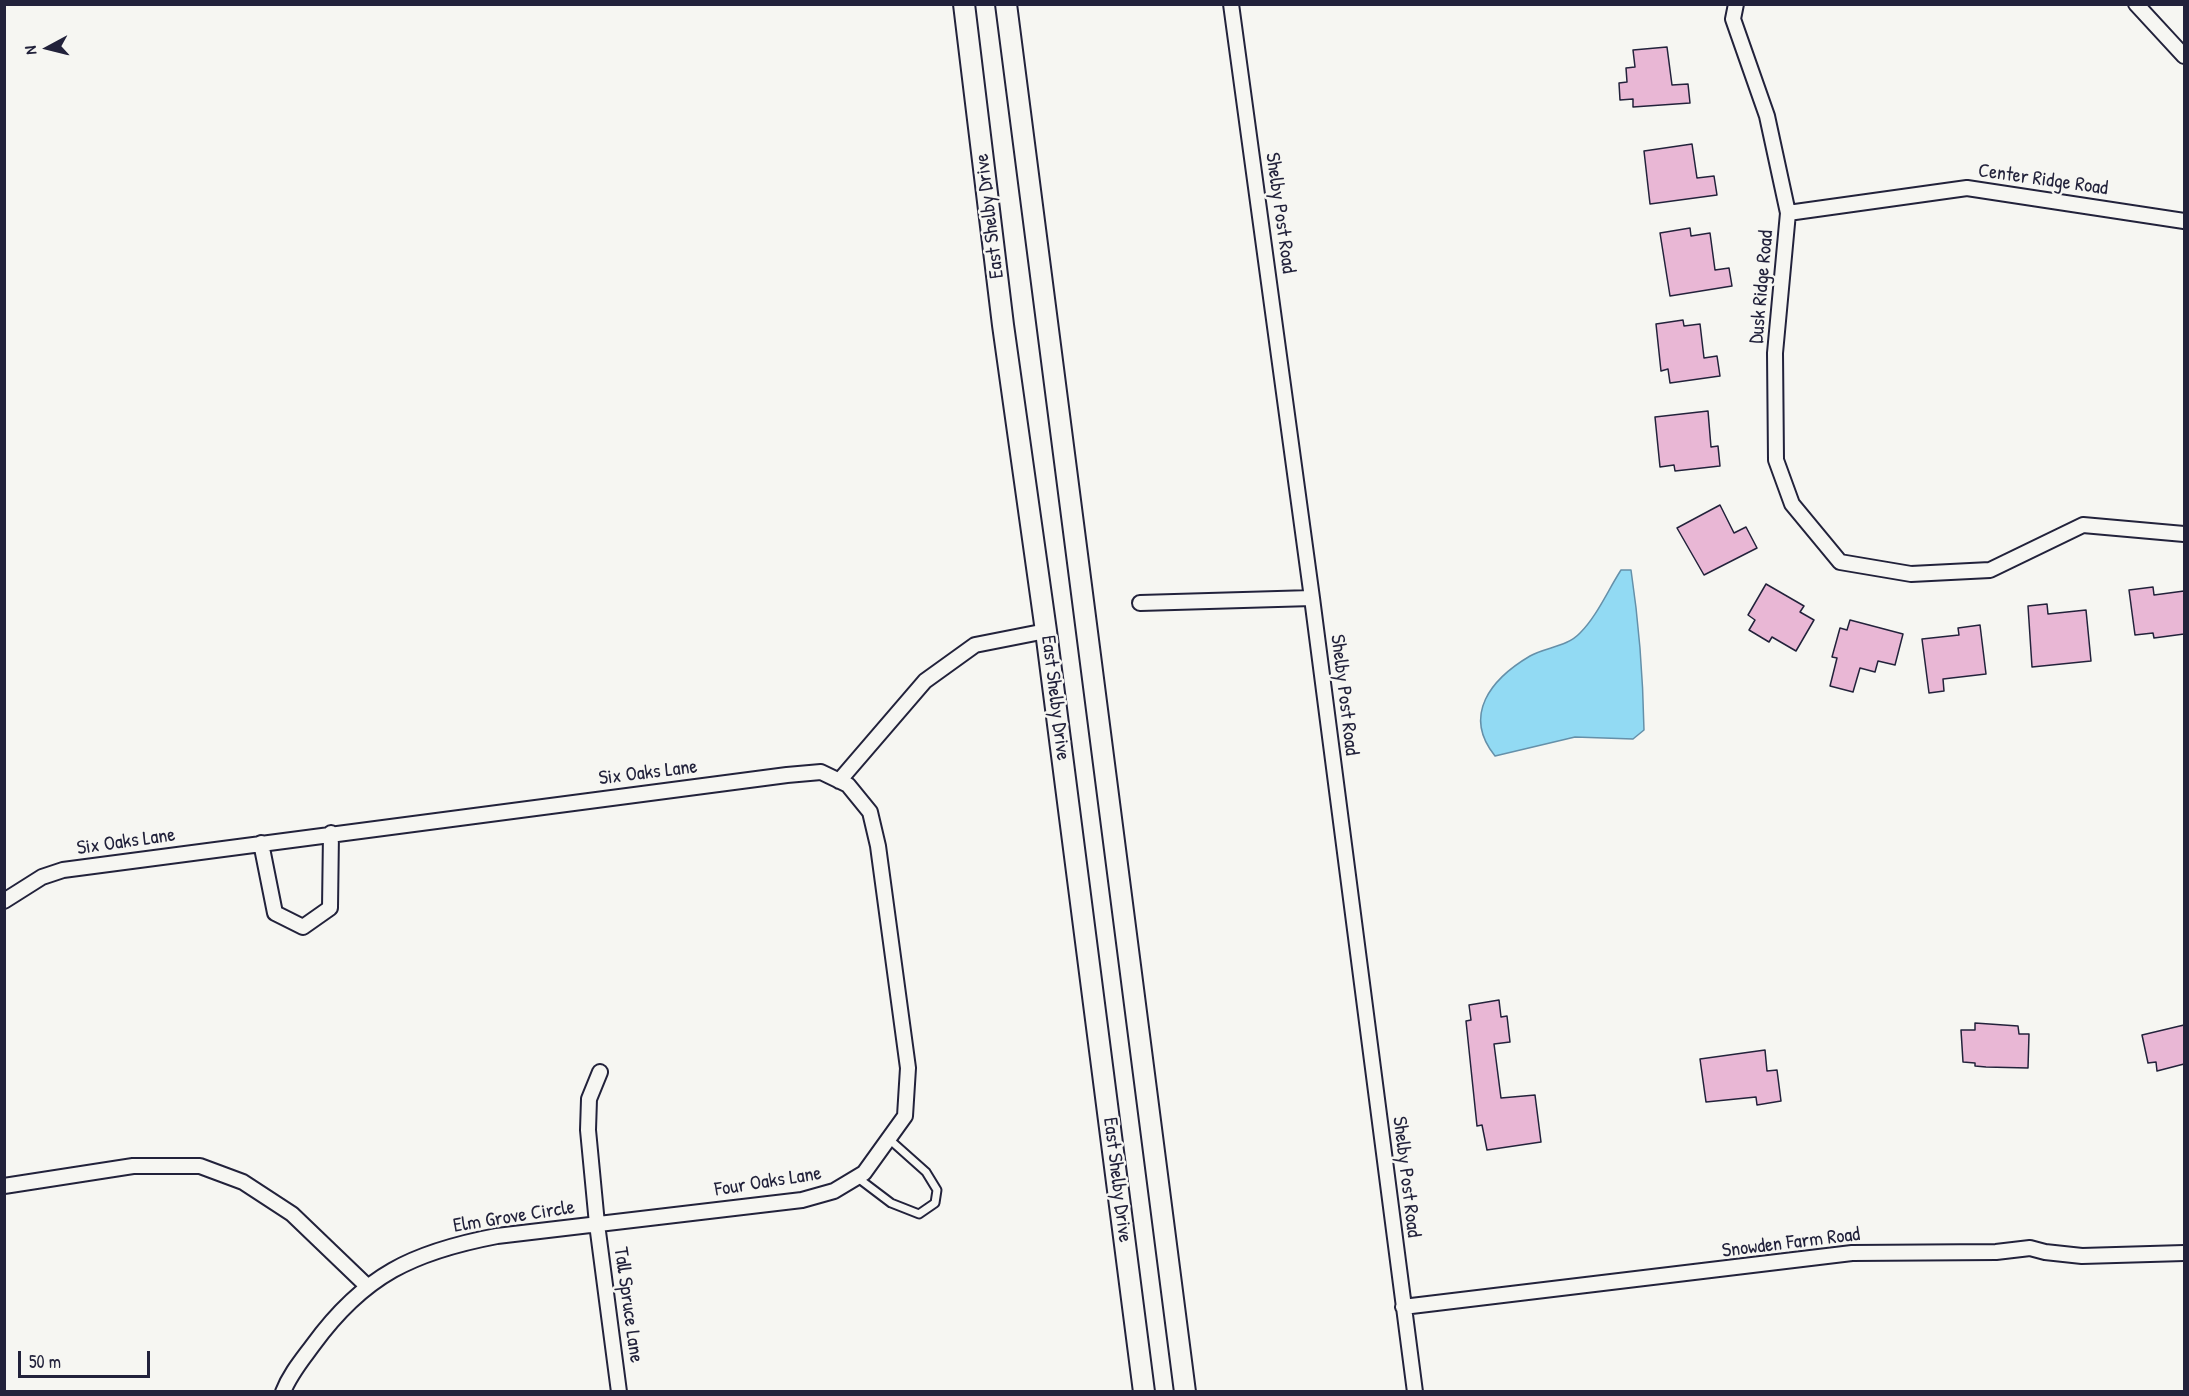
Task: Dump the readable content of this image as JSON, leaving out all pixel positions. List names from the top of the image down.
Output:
{
  "streets": {
    "main road": ["East Shelby Drive"],
    "street": [
      "Center Ridge Road",
      "Shelby Post Road",
      "Dusk Ridge Road",
      "Six Oaks Lane",
      "Four Oaks Lane",
      "Elm Grove Circle",
      "Snowden Farm Road",
      "Tall Spruce Lane"
    ]
  },
  "crossings": [
    ["Center Ridge Road", "Dusk Ridge Road"],
    ["Shelby Post Road", "Snowden Farm Road"],
    ["Six Oaks Lane", "Four Oaks Lane"],
    ["Four Oaks Lane", "Elm Grove Circle"],
    ["Four Oaks Lane", "Tall Spruce Lane"],
    ["Elm Grove Circle", "Tall Spruce Lane"]
  ],
  "scale_bar": "50 m",
  "north": "left"
}
